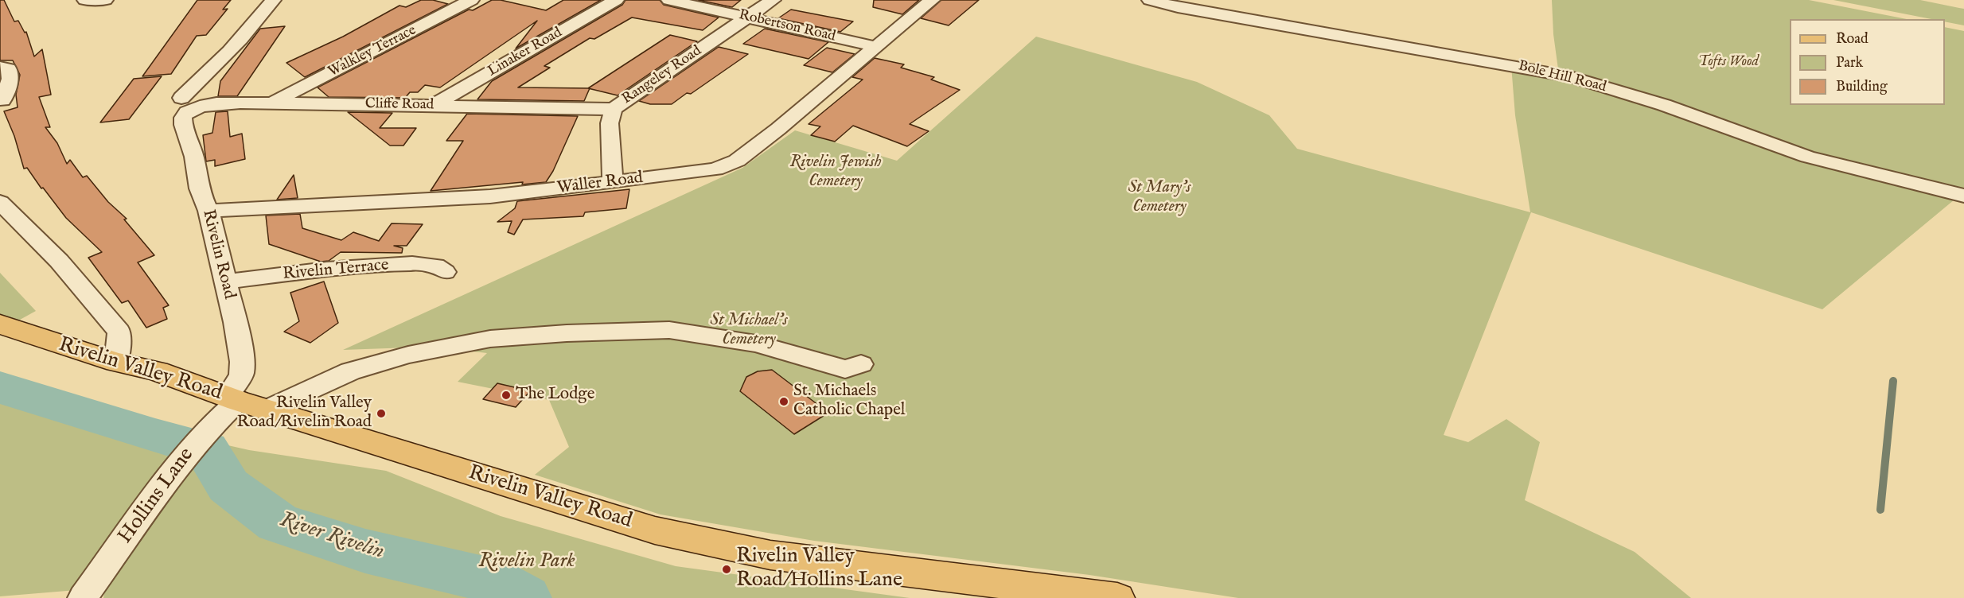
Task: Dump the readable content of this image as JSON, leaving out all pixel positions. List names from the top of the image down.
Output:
{
  "streets": {
    "main road": ["Rivelin Valley Road"],
    "street": [
      "Robertson Road",
      "Walkley Terrace",
      "Linaker Road",
      "Rangeley Road",
      "Bole Hill Road",
      "Cliffe Road",
      "Waller Road",
      "Rivelin Road",
      "Rivelin Terrace",
      "Hollins Lane"
    ]
  },
  "crossings": [
    ["Robertson Road", "Rangeley Road"],
    ["Robertson Road", "Waller Road"],
    ["Walkley Terrace", "Cliffe Road"],
    ["Linaker Road", "Cliffe Road"],
    ["Rangeley Road", "Cliffe Road"],
    ["Rangeley Road", "Waller Road"],
    ["Cliffe Road", "Rivelin Road"],
    ["Waller Road", "Rivelin Road"],
    ["Rivelin Road", "Rivelin Terrace"],
    ["Rivelin Road", "Rivelin Valley Road"],
    ["Rivelin Road", "Hollins Lane"],
    ["Rivelin Valley Road", "Hollins Lane"]
  ],
  "water": ["River Rivelin"],
  "parks": [
    "Tofts Wood",
    "Rivelin Jewish Cemetery",
    "St Mary's Cemetery",
    "St Michael's Cemetery",
    "Rivelin Park"
  ],
  "places": [
    "The Lodge",
    "St. Michaels Catholic Chapel",
    "Rivelin Valley Road/Rivelin Road",
    "Rivelin Valley Road/Hollins Lane"
  ],
  "legend": ["Road", "Park", "Building"]
}
